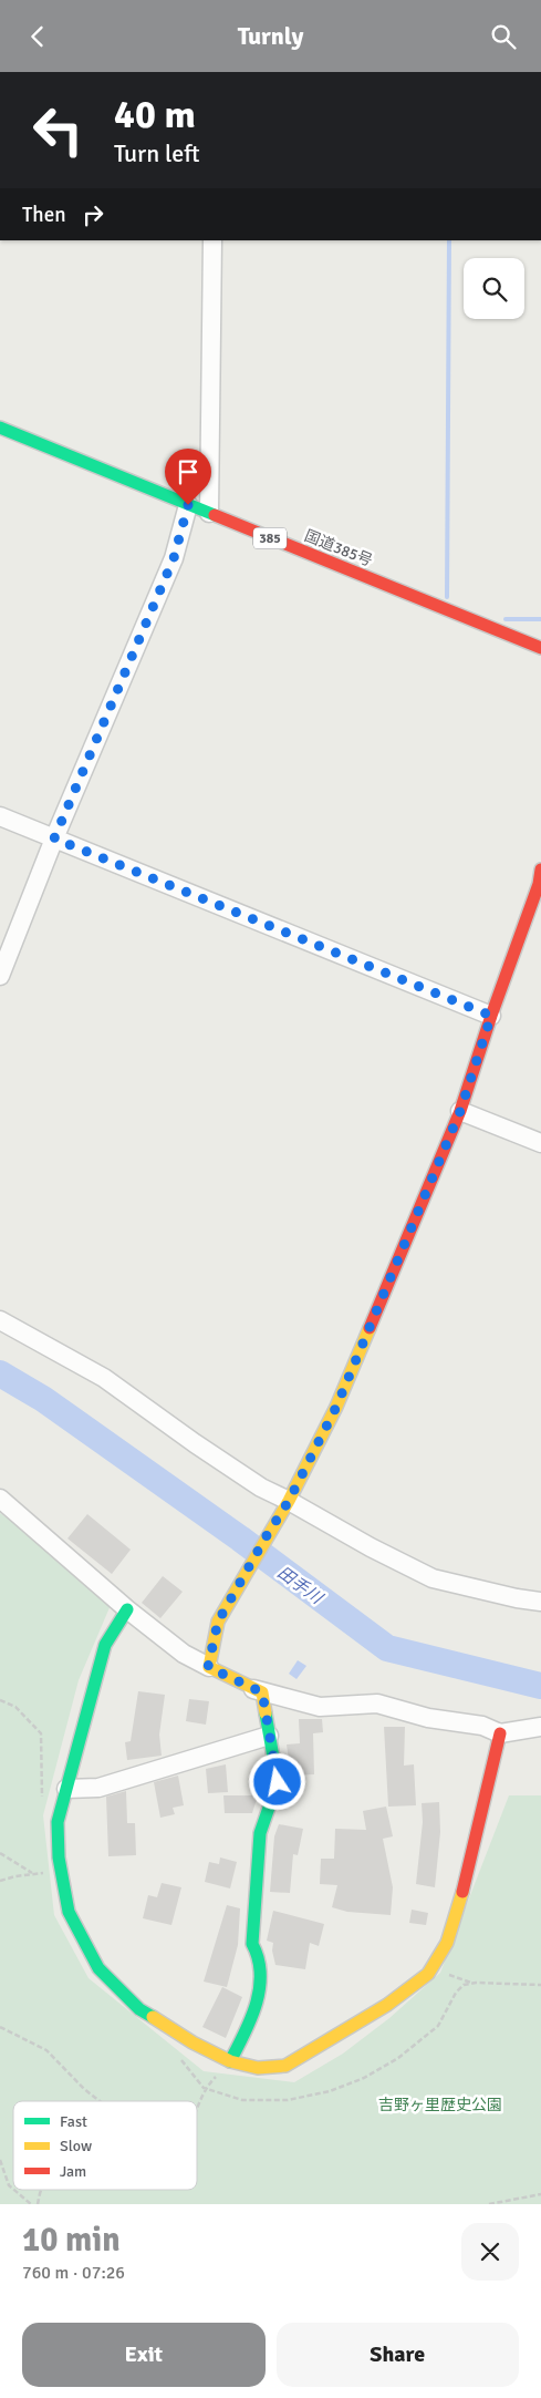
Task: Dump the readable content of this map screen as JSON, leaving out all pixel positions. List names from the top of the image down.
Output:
{
  "streets": {
    "main road": ["385", "国道385号"]
  },
  "water": ["田手川"],
  "parks": ["吉野ヶ里歴史公園"],
  "legend": ["Fast", "Slow", "Jam"],
  "page": {
    "header": "Turnly",
    "turn": ["40 m", "Turn left"],
    "then": "Then",
    "heading": ["10 min", "760 m · 07:26"],
    "buttons": ["Exit", "Share"]
  }
}
